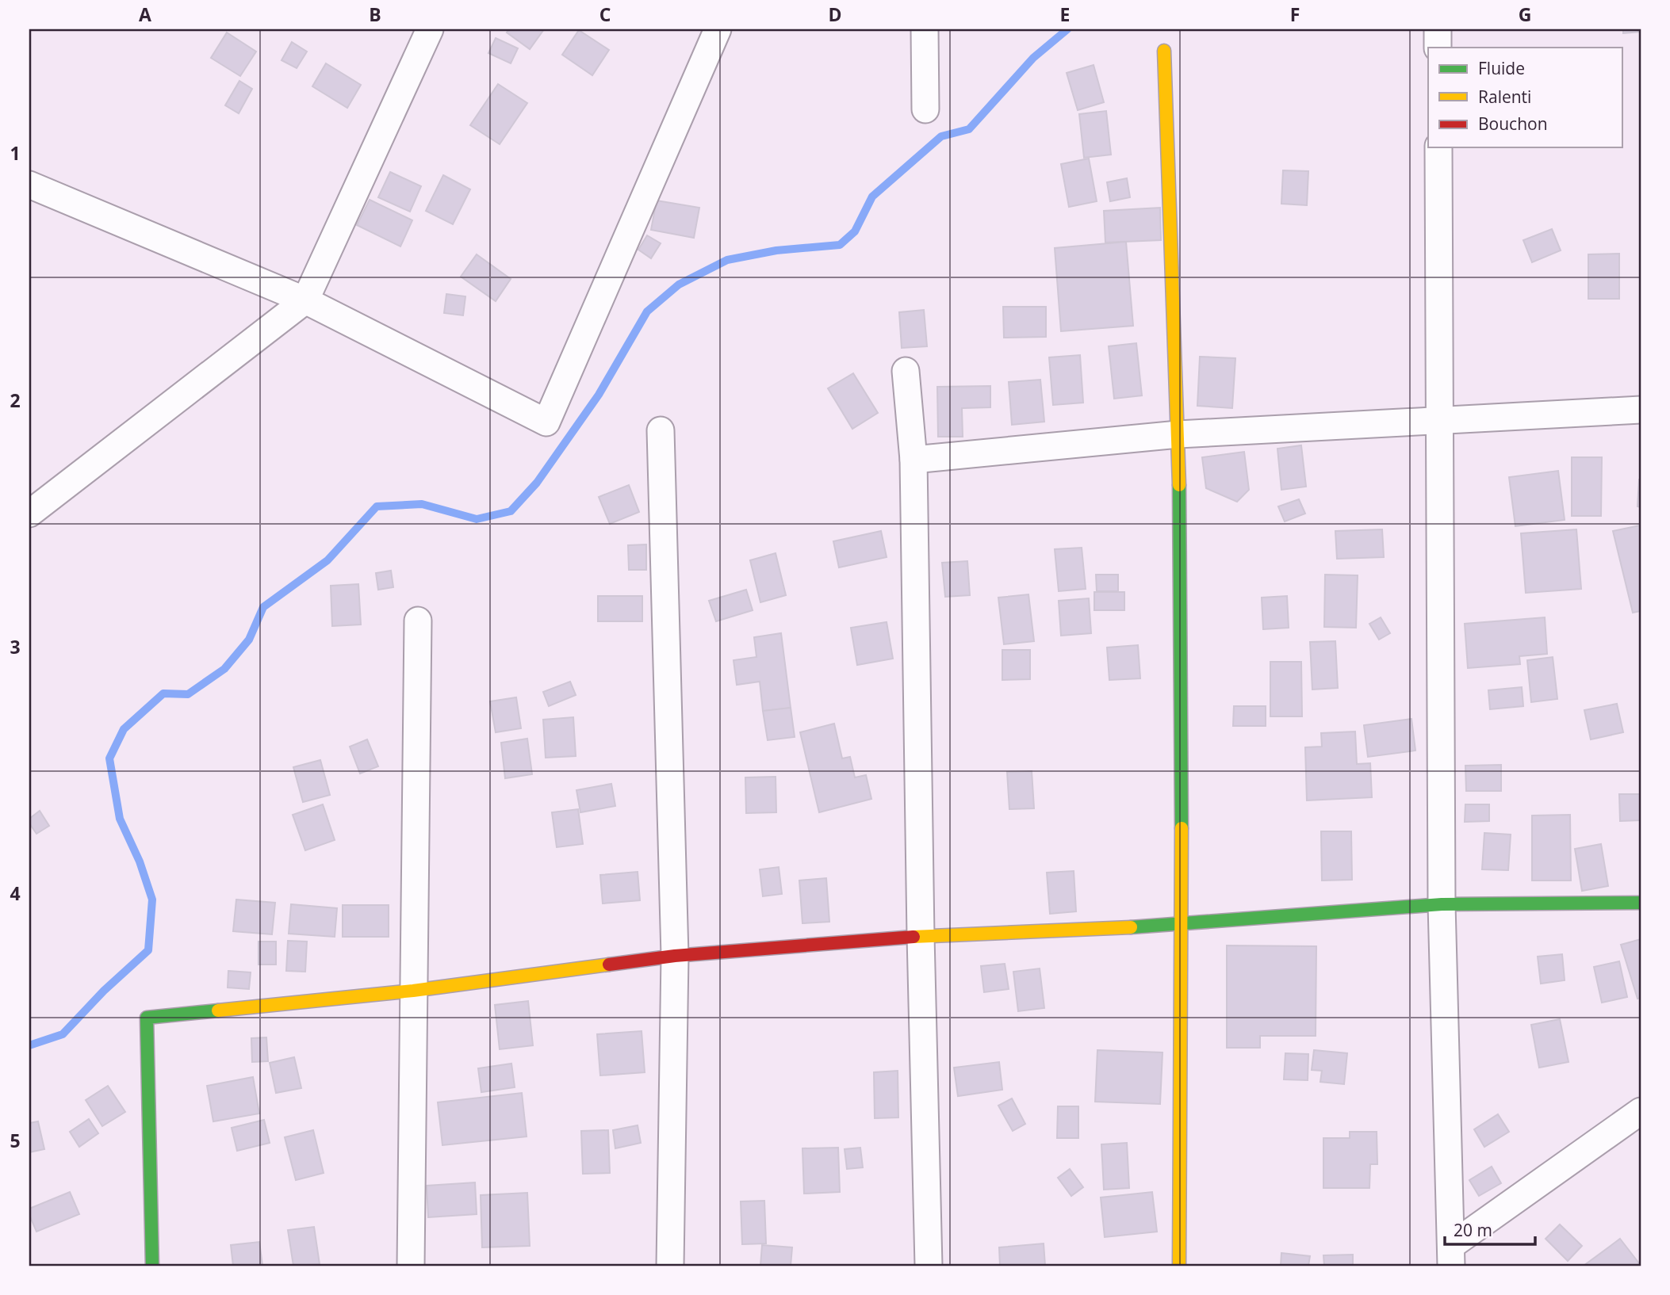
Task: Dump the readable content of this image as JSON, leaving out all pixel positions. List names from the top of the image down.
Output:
{
  "legend": ["Fluide", "Ralenti", "Bouchon"],
  "scale_bar": "20 m",
  "grid": {
    "columns": [
      "A",
      "B",
      "C",
      "D",
      "E",
      "F",
      "G"
    ],
    "rows": [
      "1",
      "2",
      "3",
      "4",
      "5"
    ]
  }
}
